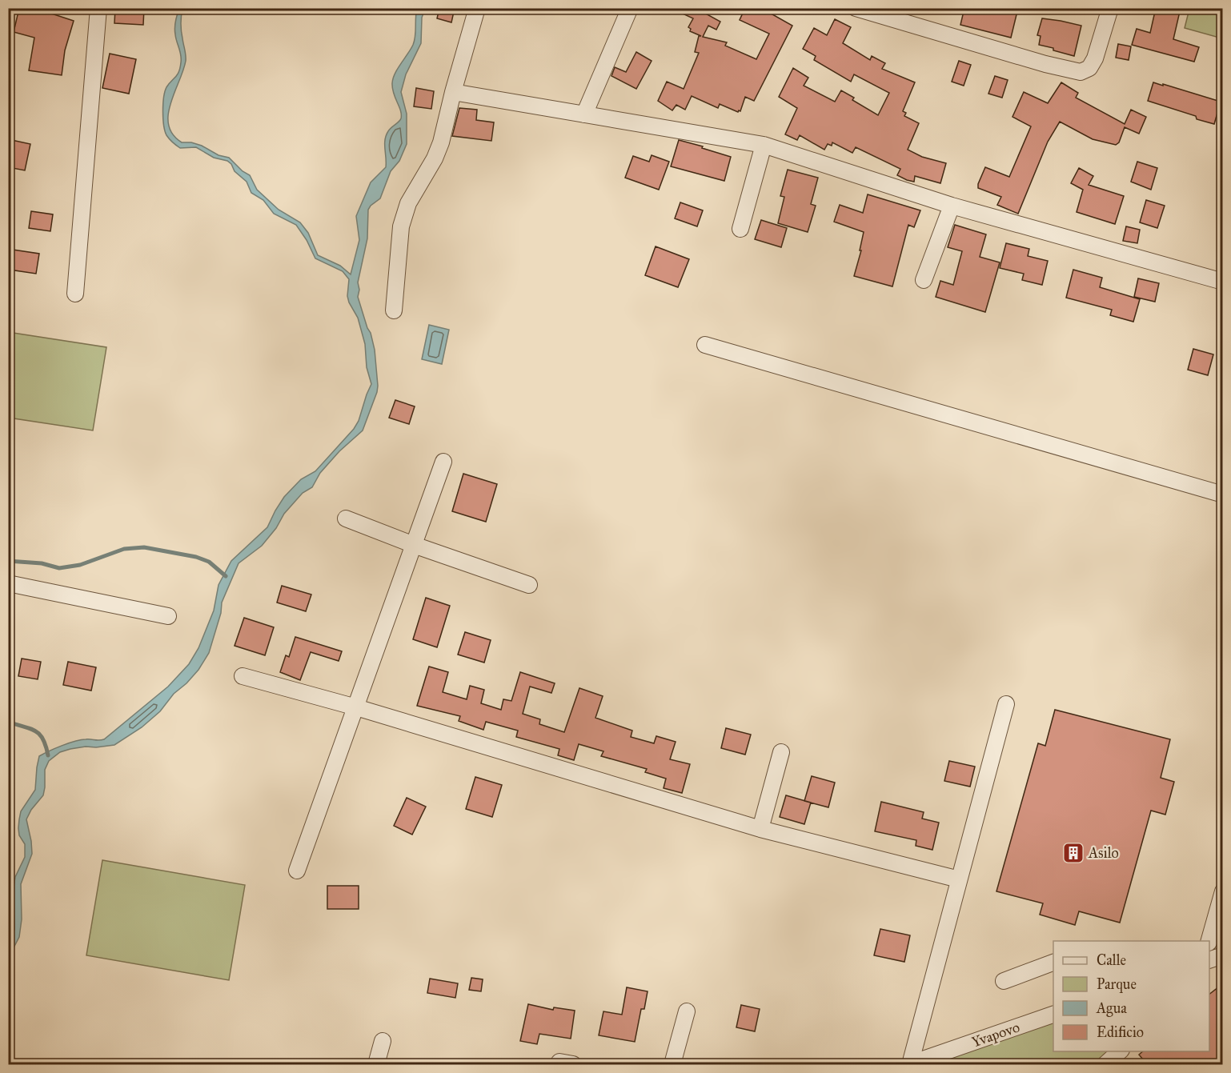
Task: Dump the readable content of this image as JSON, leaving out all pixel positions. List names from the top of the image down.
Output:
{
  "streets": {
    "street": ["Yvapovo"]
  },
  "places": {
    "building": ["Asilo"]
  },
  "legend": [
    "Calle",
    "Parque",
    "Agua",
    "Edificio"
  ]
}
